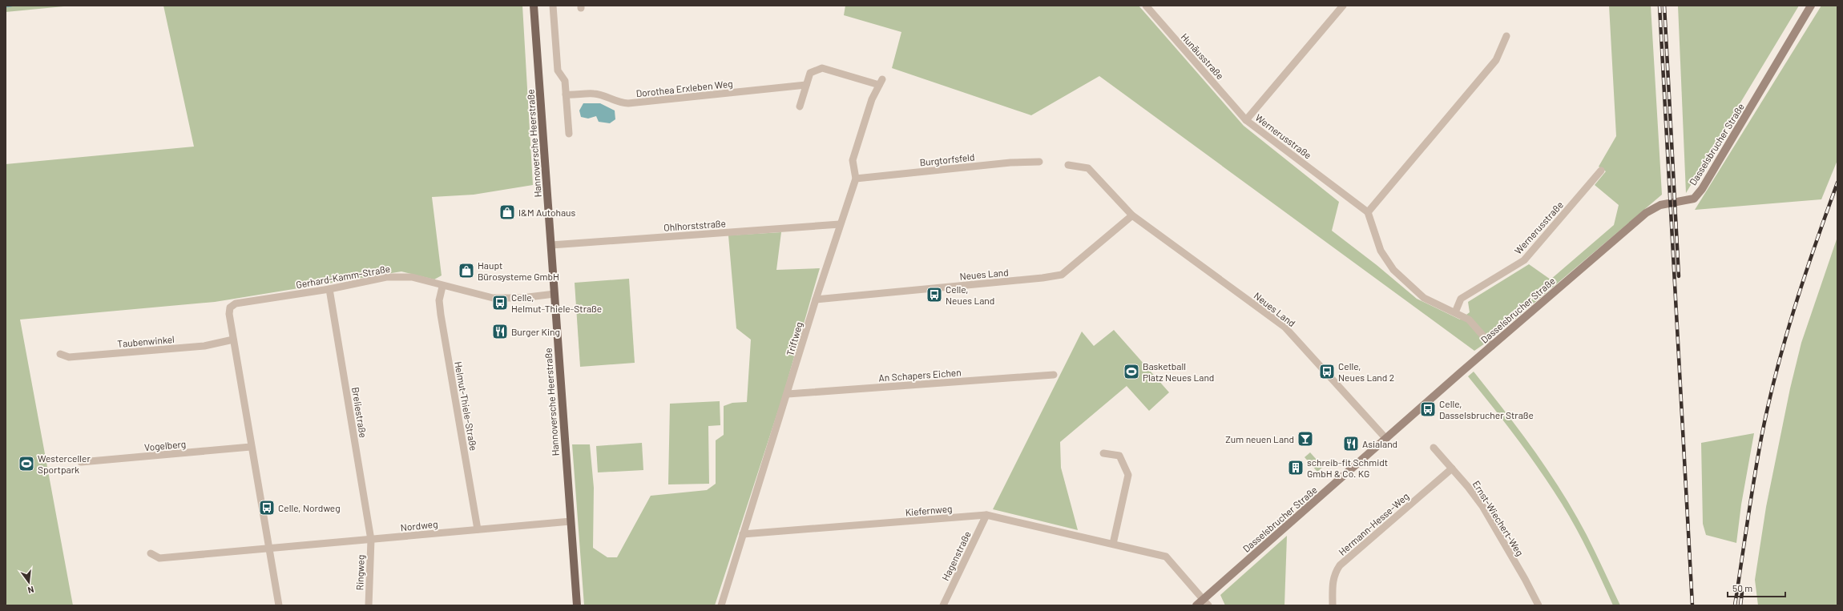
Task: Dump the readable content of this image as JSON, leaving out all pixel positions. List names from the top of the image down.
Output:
{
  "streets": {
    "main road": ["Hannoversche Heerstraße"],
    "street": [
      "Hunäusstraße",
      "Dorothea Erxleben Weg",
      "Wernerusstraße",
      "Dasselsbrucher Straße",
      "Burgtorfsfeld",
      "Ohlhorststraße",
      "Neues Land",
      "Gerhard-Kamm-Straße",
      "Triftweg",
      "Taubenwinkel",
      "An Schapers Eichen",
      "Helmut-Thiele-Straße",
      "Breliestraße",
      "Vogelberg",
      "Kiefernweg",
      "Ernst-Wiechert-Weg",
      "Hermann-Hesse-Weg",
      "Nordweg",
      "Hagenstraße",
      "Ringweg"
    ]
  },
  "crossings": [
    ["Hunäusstraße", "Wernerusstraße"],
    ["Dorothea Erxleben Weg", "Triftweg"],
    ["Hannoversche Heerstraße", "Ohlhorststraße"],
    ["Hannoversche Heerstraße", "Gerhard-Kamm-Straße"],
    ["Hannoversche Heerstraße", "Nordweg"],
    ["Dasselsbrucher Straße", "Neues Land"],
    ["Dasselsbrucher Straße", "Kiefernweg"],
    ["Burgtorfsfeld", "Triftweg"],
    ["Ohlhorststraße", "Triftweg"],
    ["Neues Land", "Triftweg"],
    ["Gerhard-Kamm-Straße", "Taubenwinkel"],
    ["Gerhard-Kamm-Straße", "Helmut-Thiele-Straße"],
    ["Gerhard-Kamm-Straße", "Breliestraße"],
    ["Triftweg", "An Schapers Eichen"],
    ["Triftweg", "Kiefernweg"],
    ["Helmut-Thiele-Straße", "Nordweg"],
    ["Breliestraße", "Nordweg"],
    ["Breliestraße", "Ringweg"],
    ["Kiefernweg", "Hagenstraße"],
    ["Ernst-Wiechert-Weg", "Hermann-Hesse-Weg"],
    ["Nordweg", "Ringweg"]
  ],
  "places": {
    "shop": ["I&M Autohaus", "Haupt Bürosysteme GmbH"],
    "bus stop": [
      "Celle, Neues Land",
      "Celle, Helmut-Thiele-Straße",
      "Celle, Neues Land 2",
      "Celle, Dasselsbrucher Straße",
      "Celle, Nordweg"
    ],
    "restaurant": ["Burger King", "Asialand"],
    "sports": ["Basketball Platz Neues Land", "Westerceller Sportpark"],
    "bar": ["Zum neuen Land"],
    "building": ["schreib-fit Schmidt GmbH & Co. KG"]
  },
  "scale_bar": "50 m",
  "north": "bottom"
}
